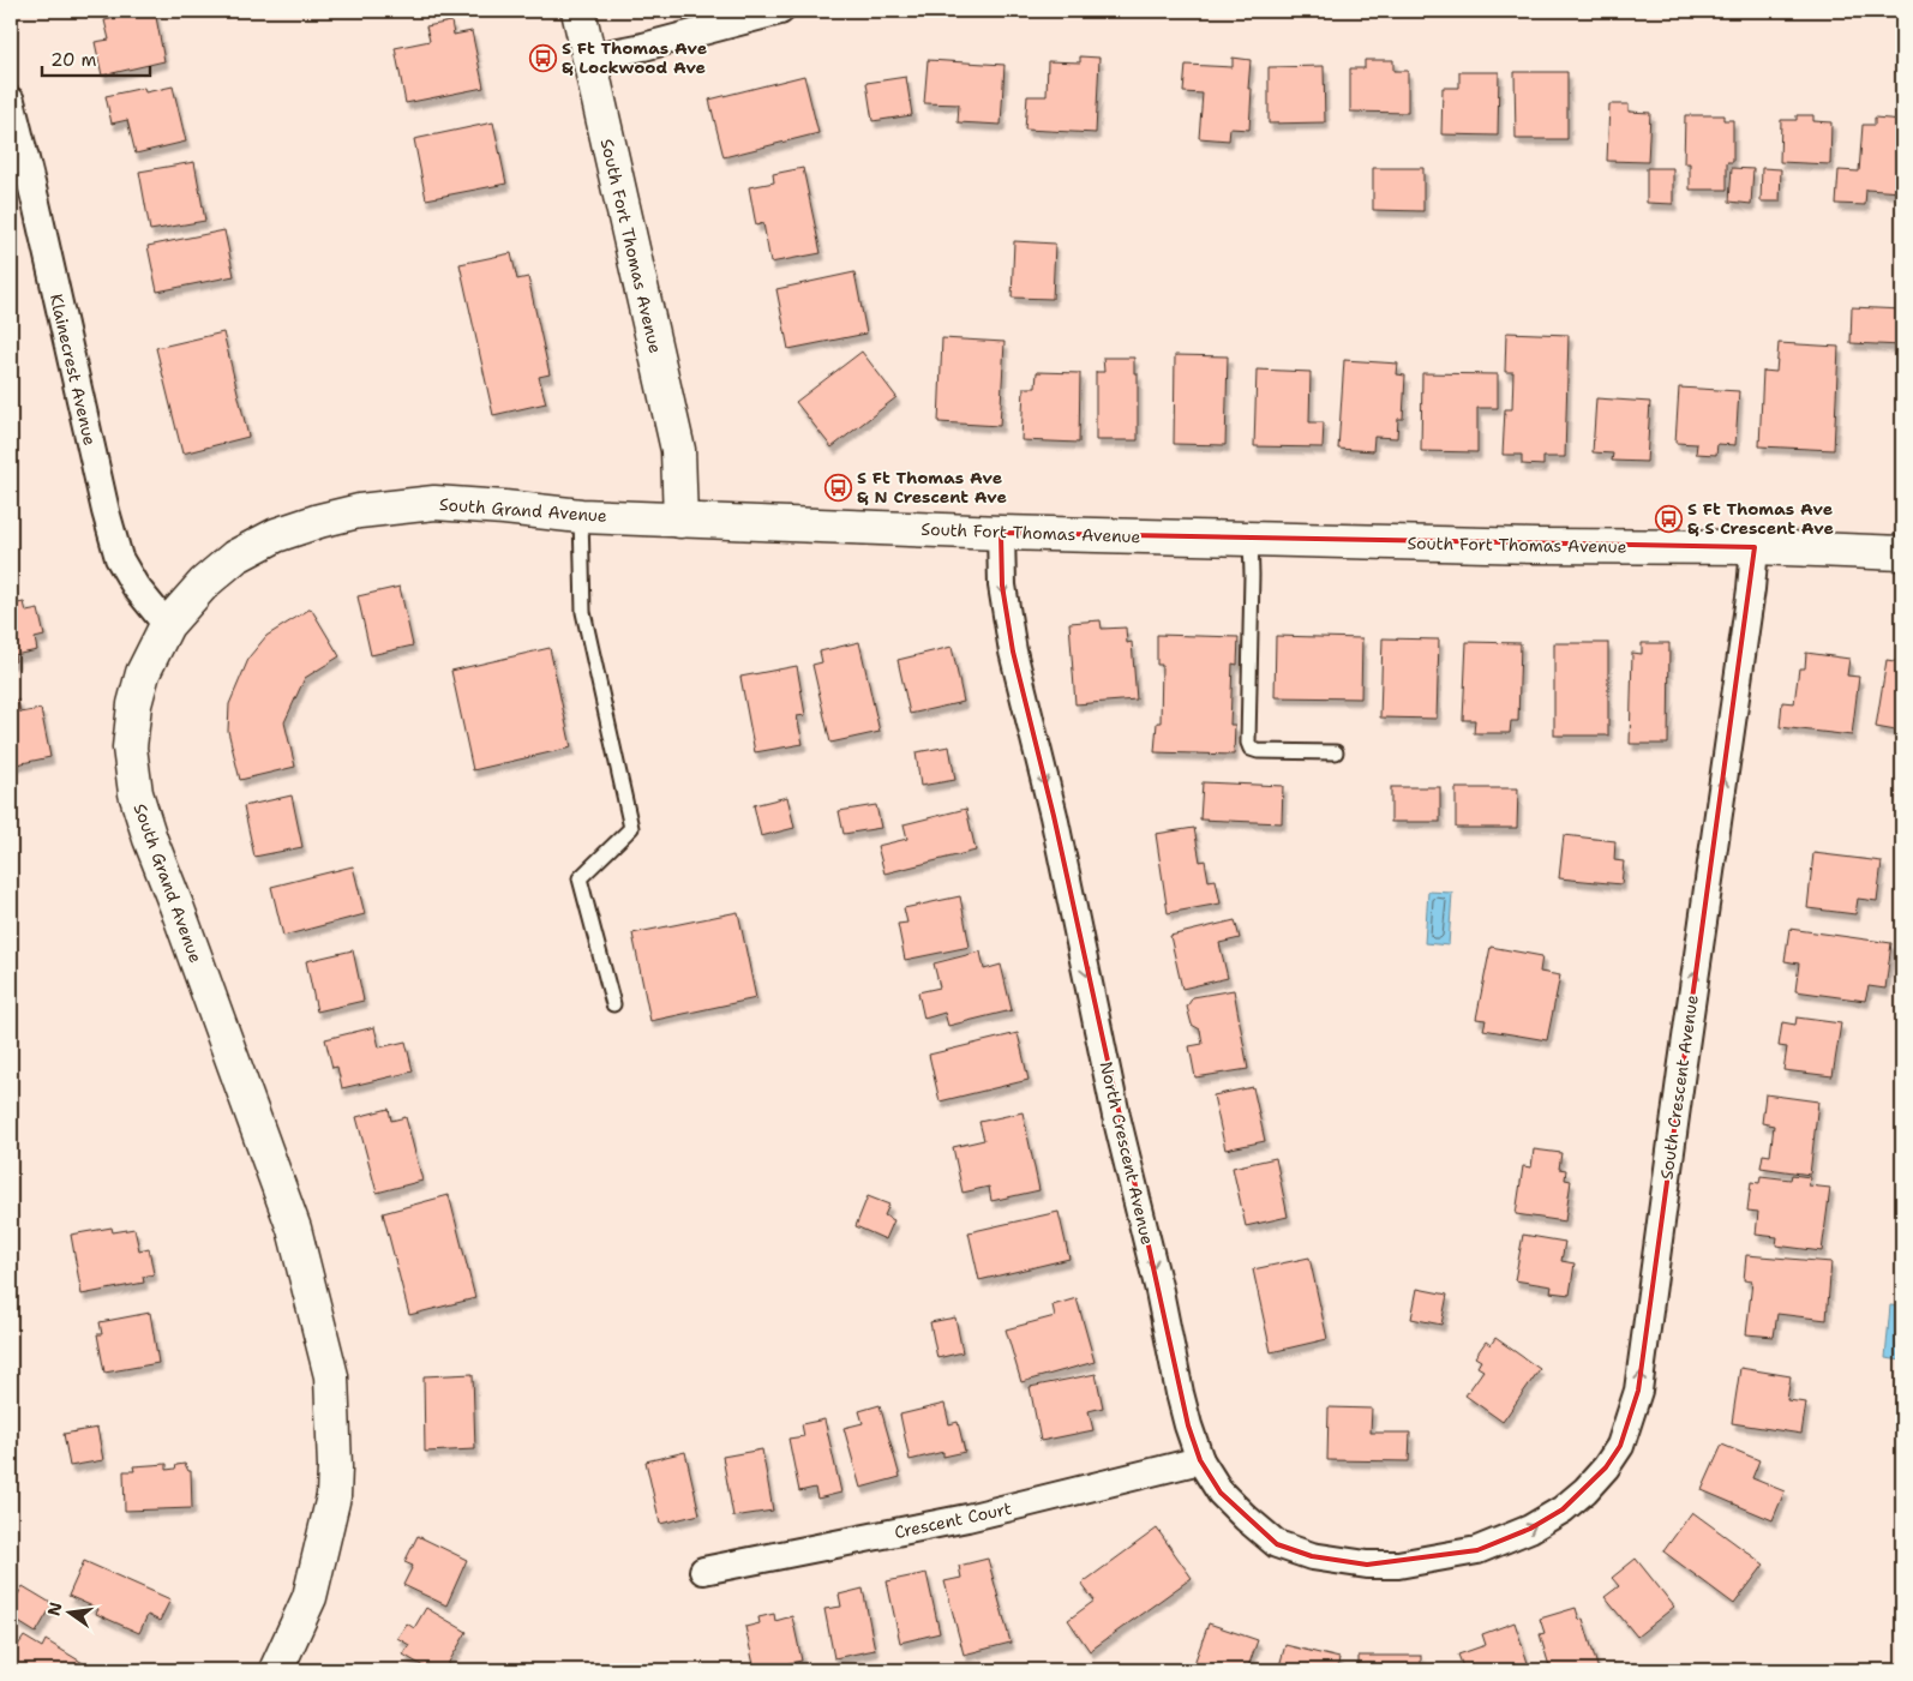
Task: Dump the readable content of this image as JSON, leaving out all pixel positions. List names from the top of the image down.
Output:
{
  "streets": {
    "main road": ["South Fort Thomas Avenue", "South Grand Avenue"],
    "street": [
      "Klainecrest Avenue",
      "South Crescent Avenue",
      "North Crescent Avenue",
      "Crescent Court"
    ]
  },
  "crossings": [
    ["South Fort Thomas Avenue", "South Grand Avenue"],
    ["South Fort Thomas Avenue", "South Crescent Avenue"],
    ["South Fort Thomas Avenue", "North Crescent Avenue"],
    ["Klainecrest Avenue", "South Grand Avenue"],
    ["South Crescent Avenue", "North Crescent Avenue"],
    ["North Crescent Avenue", "Crescent Court"]
  ],
  "one_way": ["South Crescent Avenue", "North Crescent Avenue"],
  "places": {
    "bus stop": ["S Ft Thomas Ave & Lockwood Ave", "S Ft Thomas Ave & N Crescent Ave", "S Ft Thomas Ave & S Crescent Ave"]
  },
  "scale_bar": "20 m",
  "north": "left"
}
